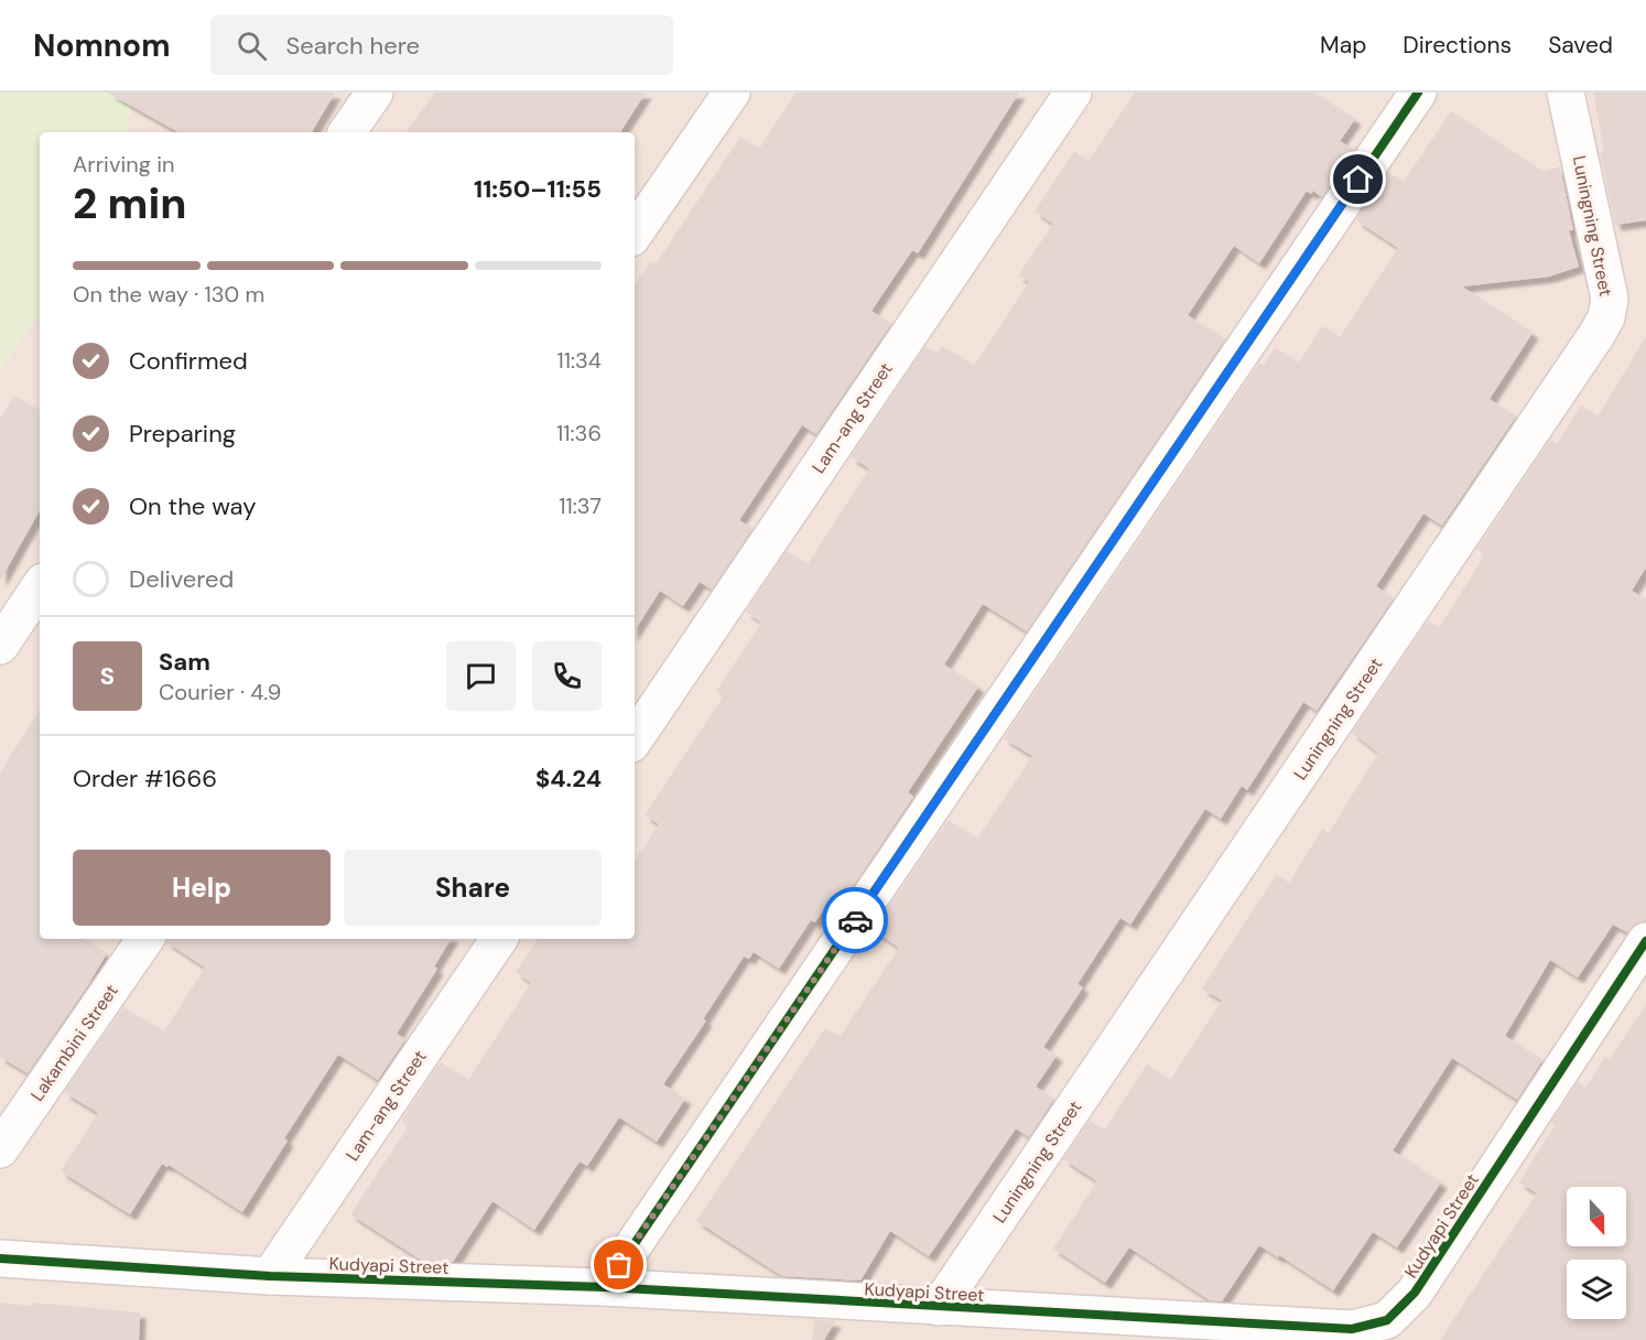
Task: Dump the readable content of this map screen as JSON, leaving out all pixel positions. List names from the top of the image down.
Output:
{
  "streets": {
    "street": [
      "Luningning Street",
      "Lam-ang Street",
      "Lakambini Street",
      "Kudyapi Street"
    ]
  },
  "crossings": [
    ["Luningning Street", "Kudyapi Street"],
    ["Lam-ang Street", "Kudyapi Street"]
  ],
  "north": "bottom",
  "page": {
    "header": "Nomnom",
    "search": "Search here",
    "nav": ["Map", "Directions", "Saved"],
    "heading": ["2 min", "Arriving in", "11:50–11:55"],
    "panel": [
      "Sam",
      "Courier · 4.9",
      "Order #1666",
      "$4.24"
    ],
    "bar": "On the way · 130 m",
    "list": [
      ["Confirmed", "11:34"],
      ["Preparing", "11:36"],
      ["On the way", "11:37"],
      "Delivered"
    ],
    "round": "S",
    "buttons": ["Help", "Share"]
  }
}
